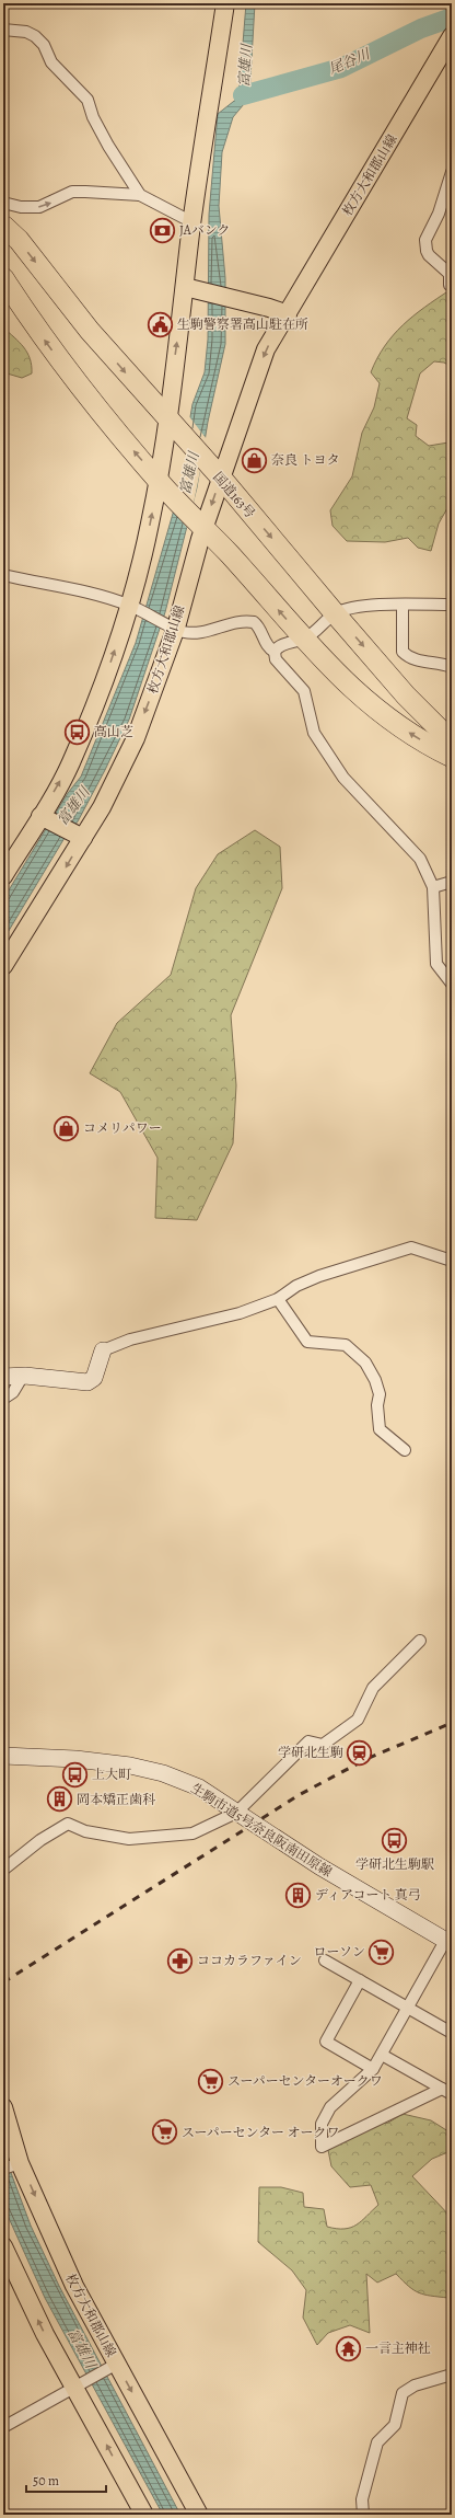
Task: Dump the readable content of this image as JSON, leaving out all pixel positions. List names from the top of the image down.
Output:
{
  "streets": {
    "highway": ["国道163号"],
    "main road": ["枚方大和郡山線"],
    "street": ["生駒市道5号奈良阪南田原線"]
  },
  "crossings": [
    ["枚方大和郡山線", "国道163号"]
  ],
  "water": ["尾谷川", "富雄川"],
  "places": {
    "bank": ["JAバンク"],
    "public building": ["生駒警察署高山駐在所"],
    "shop": ["奈良 トヨタ", "コメリパワー"],
    "bus stop": ["高山芝", "上大町", "学研北生駒駅"],
    "station": ["学研北生駒"],
    "building": ["岡本矯正歯科", "ディアコート 真弓"],
    "supermarket": ["ローソン", "スーパーセンターオークワ", "スーパーセンター オークワ"],
    "pharmacy": ["ココカラファイン"],
    "temple": ["一言主神社"]
  },
  "scale_bar": "50 m"
}
